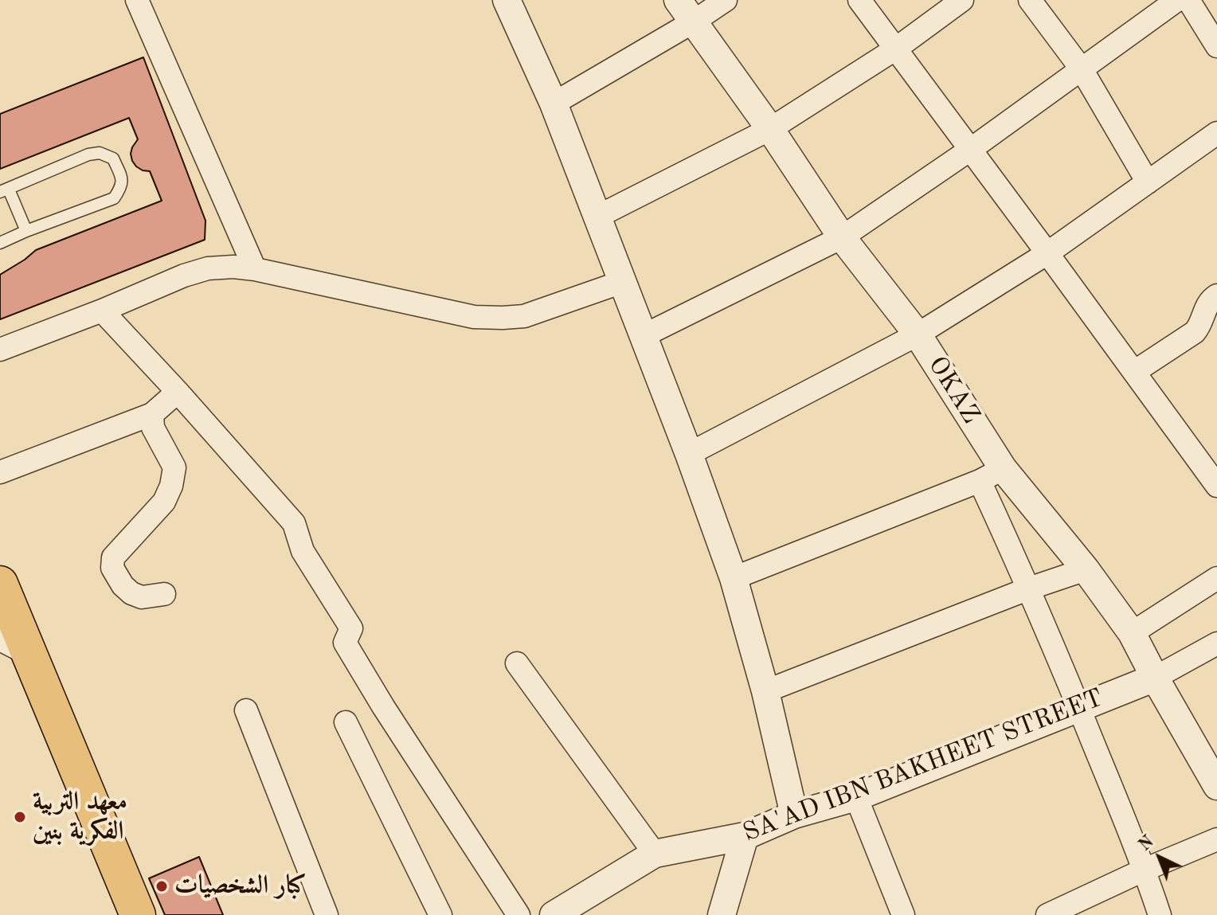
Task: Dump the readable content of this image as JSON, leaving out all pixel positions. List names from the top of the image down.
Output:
{
  "streets": {
    "street": ["OKAZ", "SA'AD IBN BAKHEET STREET"]
  },
  "crossings": [
    ["OKAZ", "SA'AD IBN BAKHEET STREET"]
  ],
  "places": ["معهد التربية الفكرية بنين", "كبار الشخصيات"],
  "north": "top left"
}
